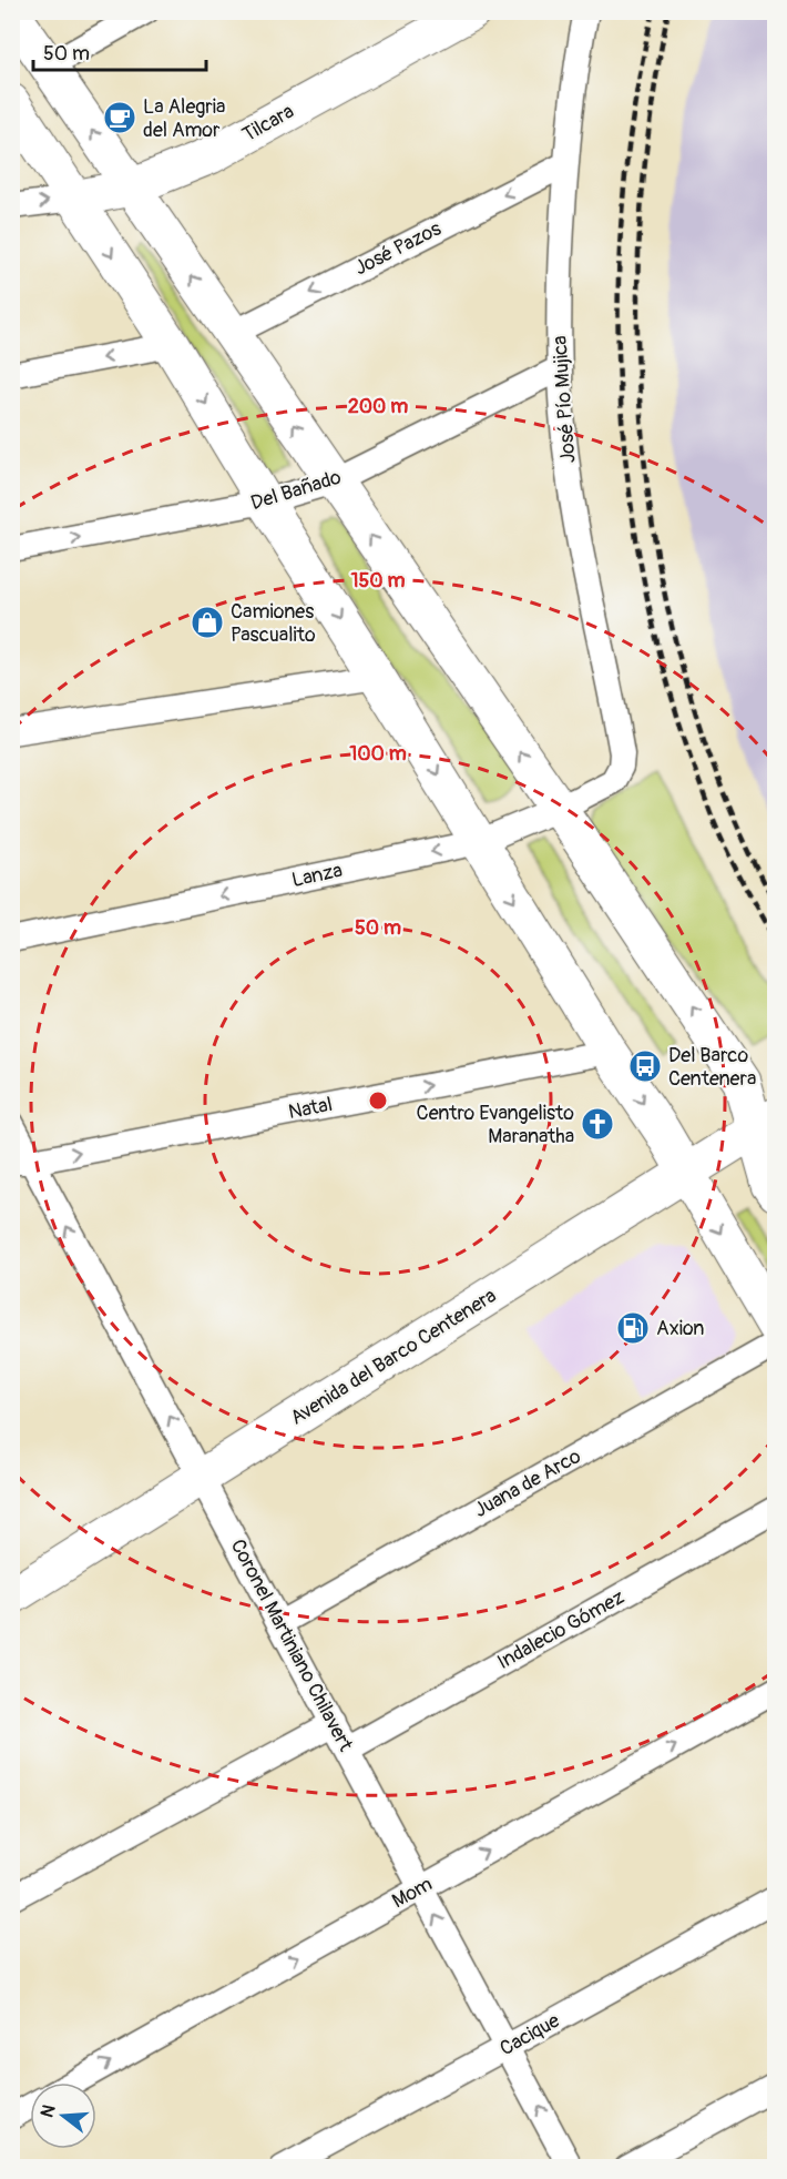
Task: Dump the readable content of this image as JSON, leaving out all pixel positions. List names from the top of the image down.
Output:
{
  "streets": {
    "main road": ["Tilcara", "Avenida del Barco Centenera"],
    "street": [
      "José Pazos",
      "José Pío Mujica",
      "Del Bañado",
      "Lanza",
      "Natal",
      "Juana de Arco",
      "Indalecio Gómez",
      "Coronel Martiniano Chilavert",
      "Mom",
      "Cacique"
    ]
  },
  "crossings": [
    ["José Pazos", "José Pío Mujica"],
    ["José Pío Mujica", "Del Bañado"],
    ["José Pío Mujica", "Lanza"],
    ["Natal", "Coronel Martiniano Chilavert"],
    ["Avenida del Barco Centenera", "Coronel Martiniano Chilavert"],
    ["Juana de Arco", "Coronel Martiniano Chilavert"],
    ["Indalecio Gómez", "Coronel Martiniano Chilavert"],
    ["Coronel Martiniano Chilavert", "Mom"],
    ["Coronel Martiniano Chilavert", "Cacique"]
  ],
  "one_way": ["José Pazos", "Natal", "Coronel Martiniano Chilavert"],
  "places": {
    "cafe": ["La Alegria del Amor"],
    "shop": ["Camiones Pascualito"],
    "bus stop": ["Del Barco Centenera"],
    "church": ["Centro Evangelisto Maranatha"],
    "fuel station": ["Axion"]
  },
  "scale_bar": "50 m",
  "north": "left",
  "rings": [
    "200 m",
    "150 m",
    "100 m",
    "50 m"
  ]
}
